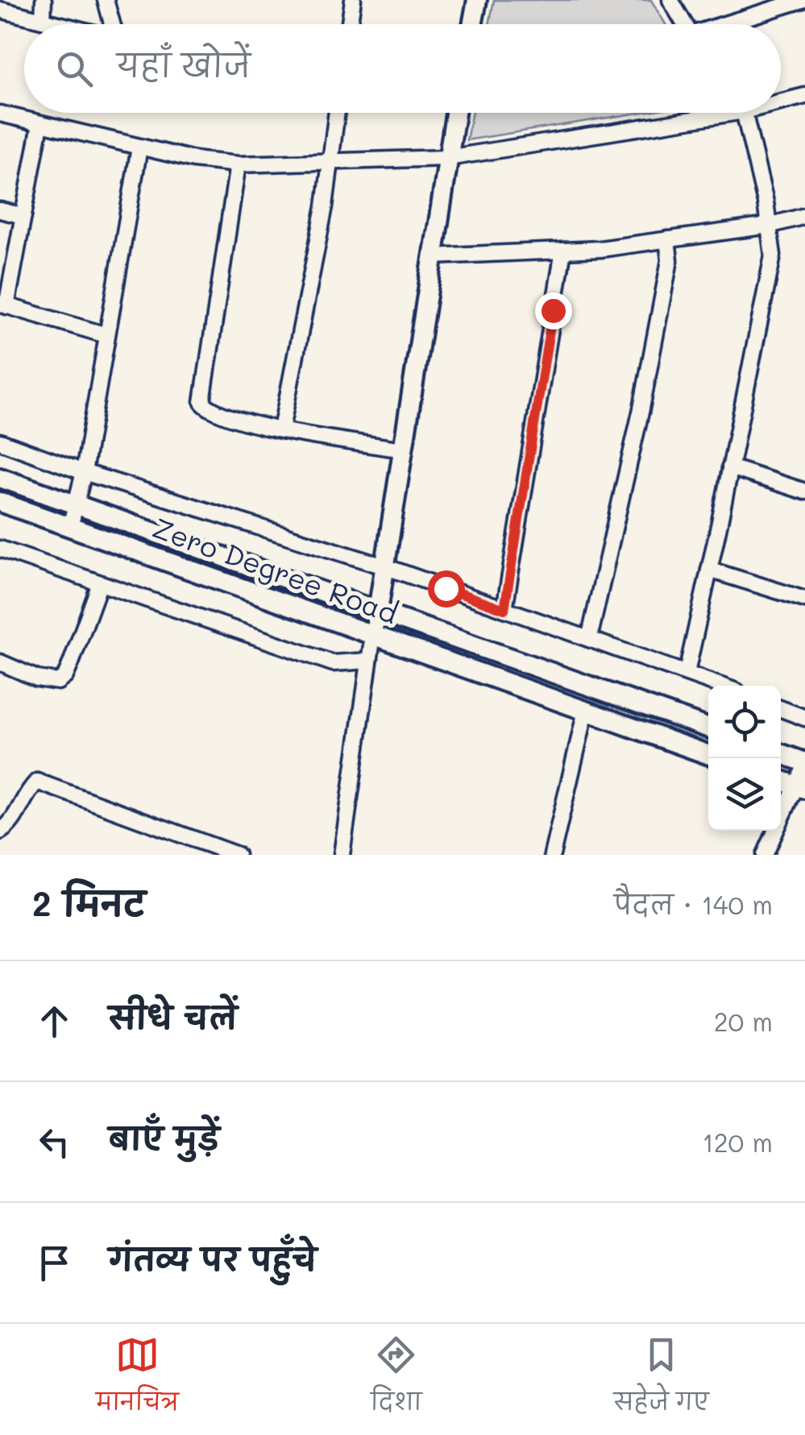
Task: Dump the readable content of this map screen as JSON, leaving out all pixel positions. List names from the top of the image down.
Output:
{
  "streets": {
    "street": ["Zero Degree Road"]
  },
  "page": {
    "search": "यहाँ खोजें",
    "heading": ["2 मिनट", "पैदल · 140 m"],
    "list": [
      ["सीधे चलें", "20 m"],
      ["बाएँ मुड़ें", "120 m"],
      "गंतव्य पर पहुँचे"
    ],
    "nav": ["मानचित्र", "दिशा", "सहेजे गए"]
  }
}
